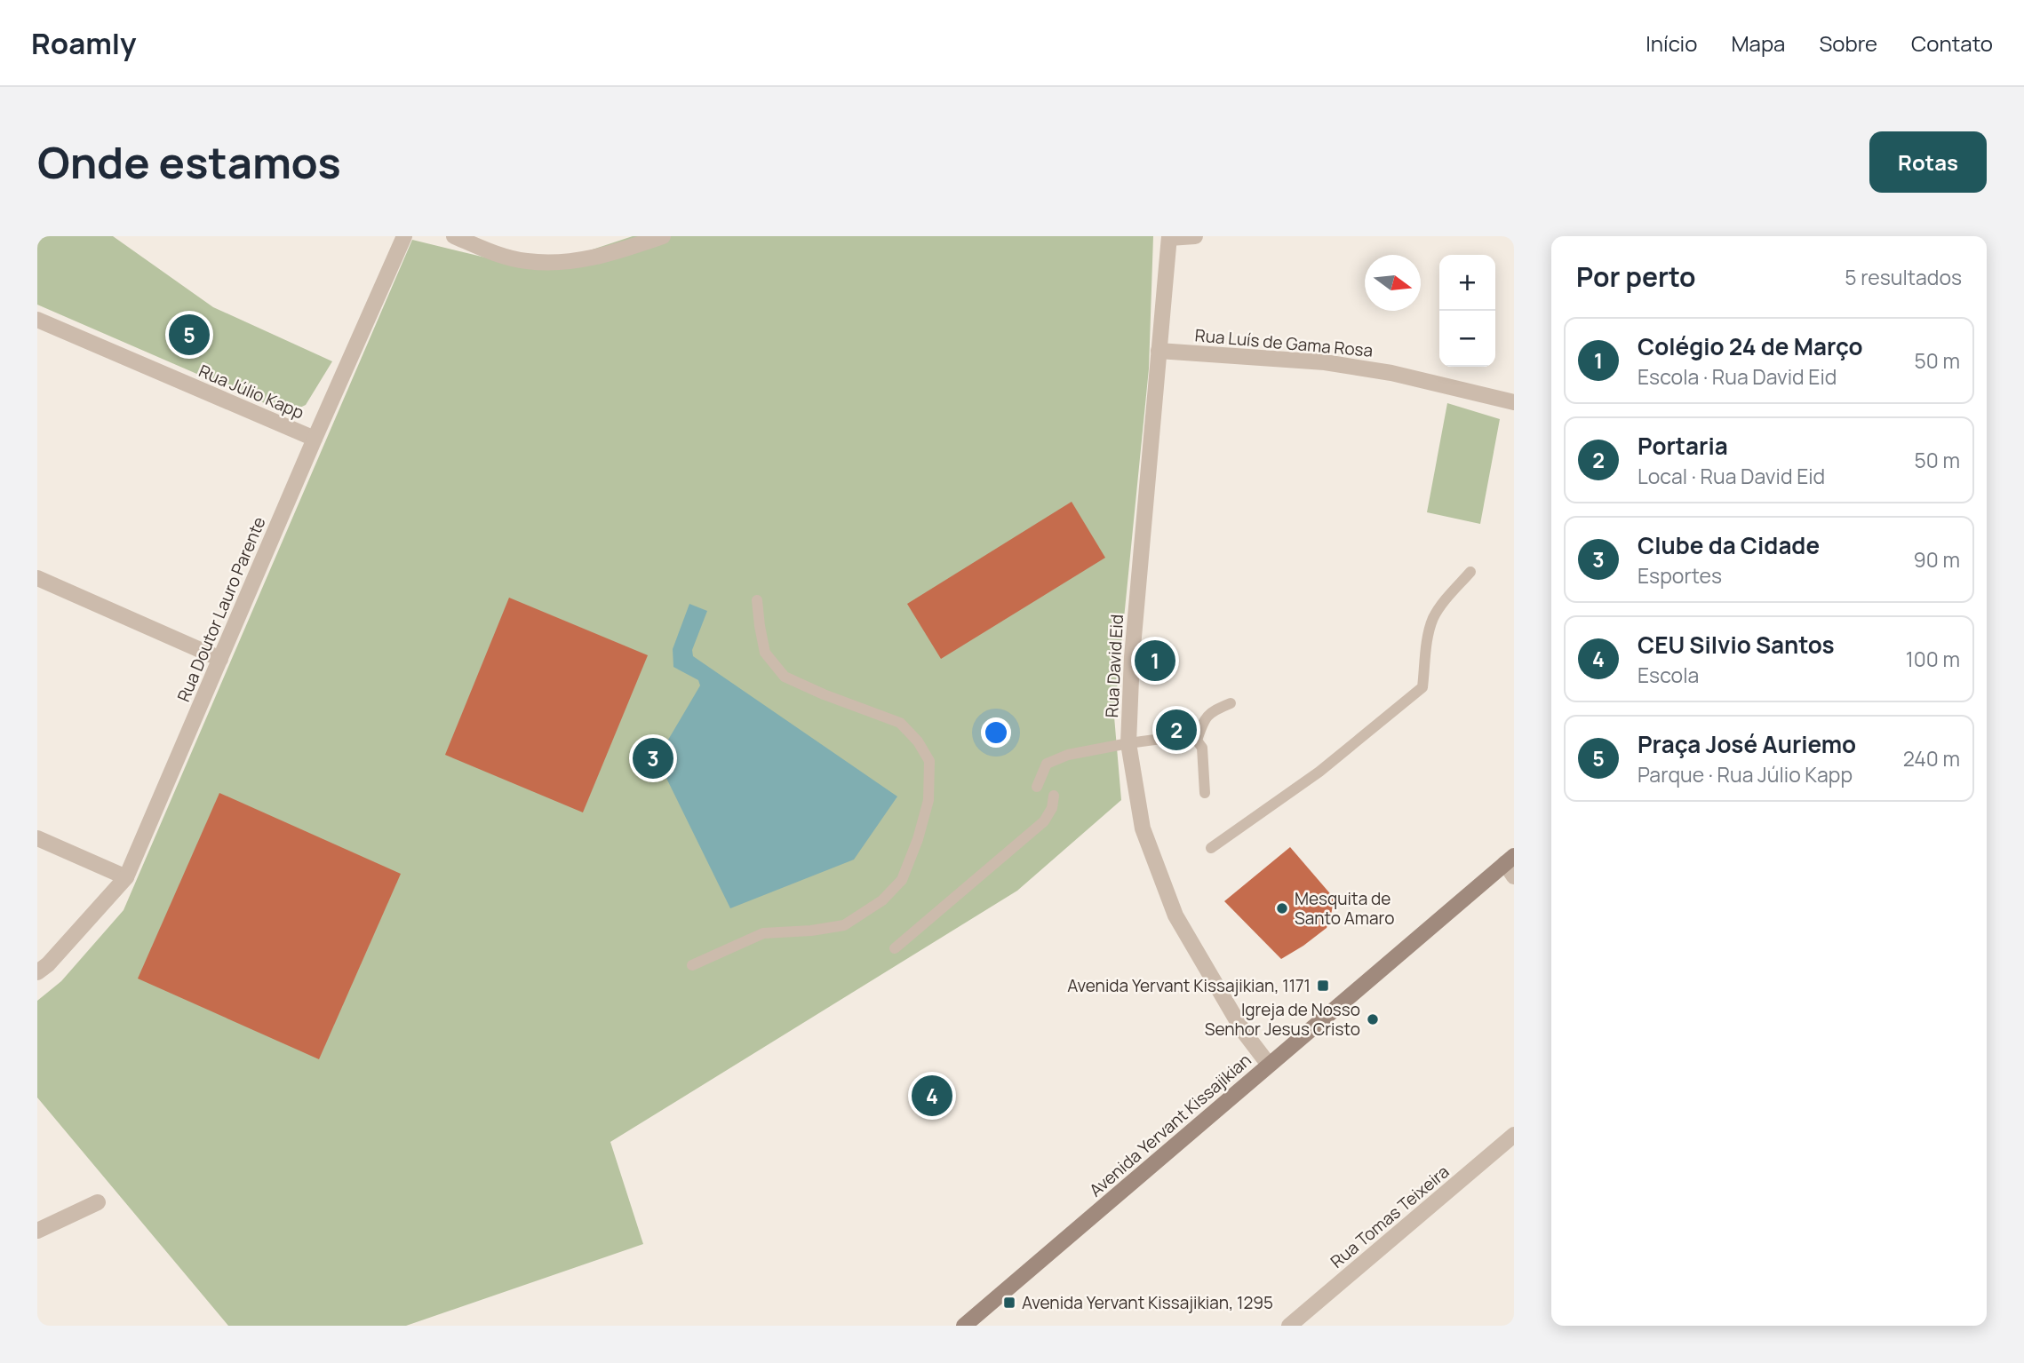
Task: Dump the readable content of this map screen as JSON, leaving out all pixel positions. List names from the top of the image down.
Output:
{
  "streets": {
    "main road": ["Avenida Yervant Kissajikian"],
    "street": [
      "Rua Luís de Gama Rosa",
      "Rua Júlio Kapp",
      "Rua Doutor Lauro Parente",
      "Rua David Eid",
      "Rua Tomas Teixeira"
    ]
  },
  "crossings": [
    ["Rua Luís de Gama Rosa", "Rua David Eid"],
    ["Rua Júlio Kapp", "Rua Doutor Lauro Parente"],
    ["Rua David Eid", "Avenida Yervant Kissajikian"]
  ],
  "places": {
    "other": ["Mesquita de Santo Amaro", "Igreja de Nosso Senhor Jesus Cristo"],
    "transit": ["Avenida Yervant Kissajikian, 1171", "Avenida Yervant Kissajikian, 1295"]
  },
  "north": "right",
  "page": {
    "header": "Roamly",
    "nav": [
      "Início",
      "Mapa",
      "Sobre",
      "Contato"
    ],
    "buttons": "Rotas",
    "title": "Onde estamos",
    "heading": ["Por perto", "5 resultados"],
    "map_buttons": ["+", "−"],
    "pins": [
      "5",
      "1",
      "2",
      "3",
      "4"
    ],
    "list": [
      {
        "mark": "1",
        "name": "Colégio 24 de Março",
        "note": "Escola · Rua David Eid",
        "value": "50 m"
      },
      {
        "mark": "2",
        "name": "Portaria",
        "note": "Local · Rua David Eid",
        "value": "50 m"
      },
      {
        "mark": "3",
        "name": "Clube da Cidade",
        "note": "Esportes",
        "value": "90 m"
      },
      {
        "mark": "4",
        "name": "CEU Silvio Santos",
        "note": "Escola",
        "value": "100 m"
      },
      {
        "mark": "5",
        "name": "Praça José Auriemo",
        "note": "Parque · Rua Júlio Kapp",
        "value": "240 m"
      }
    ]
  }
}
